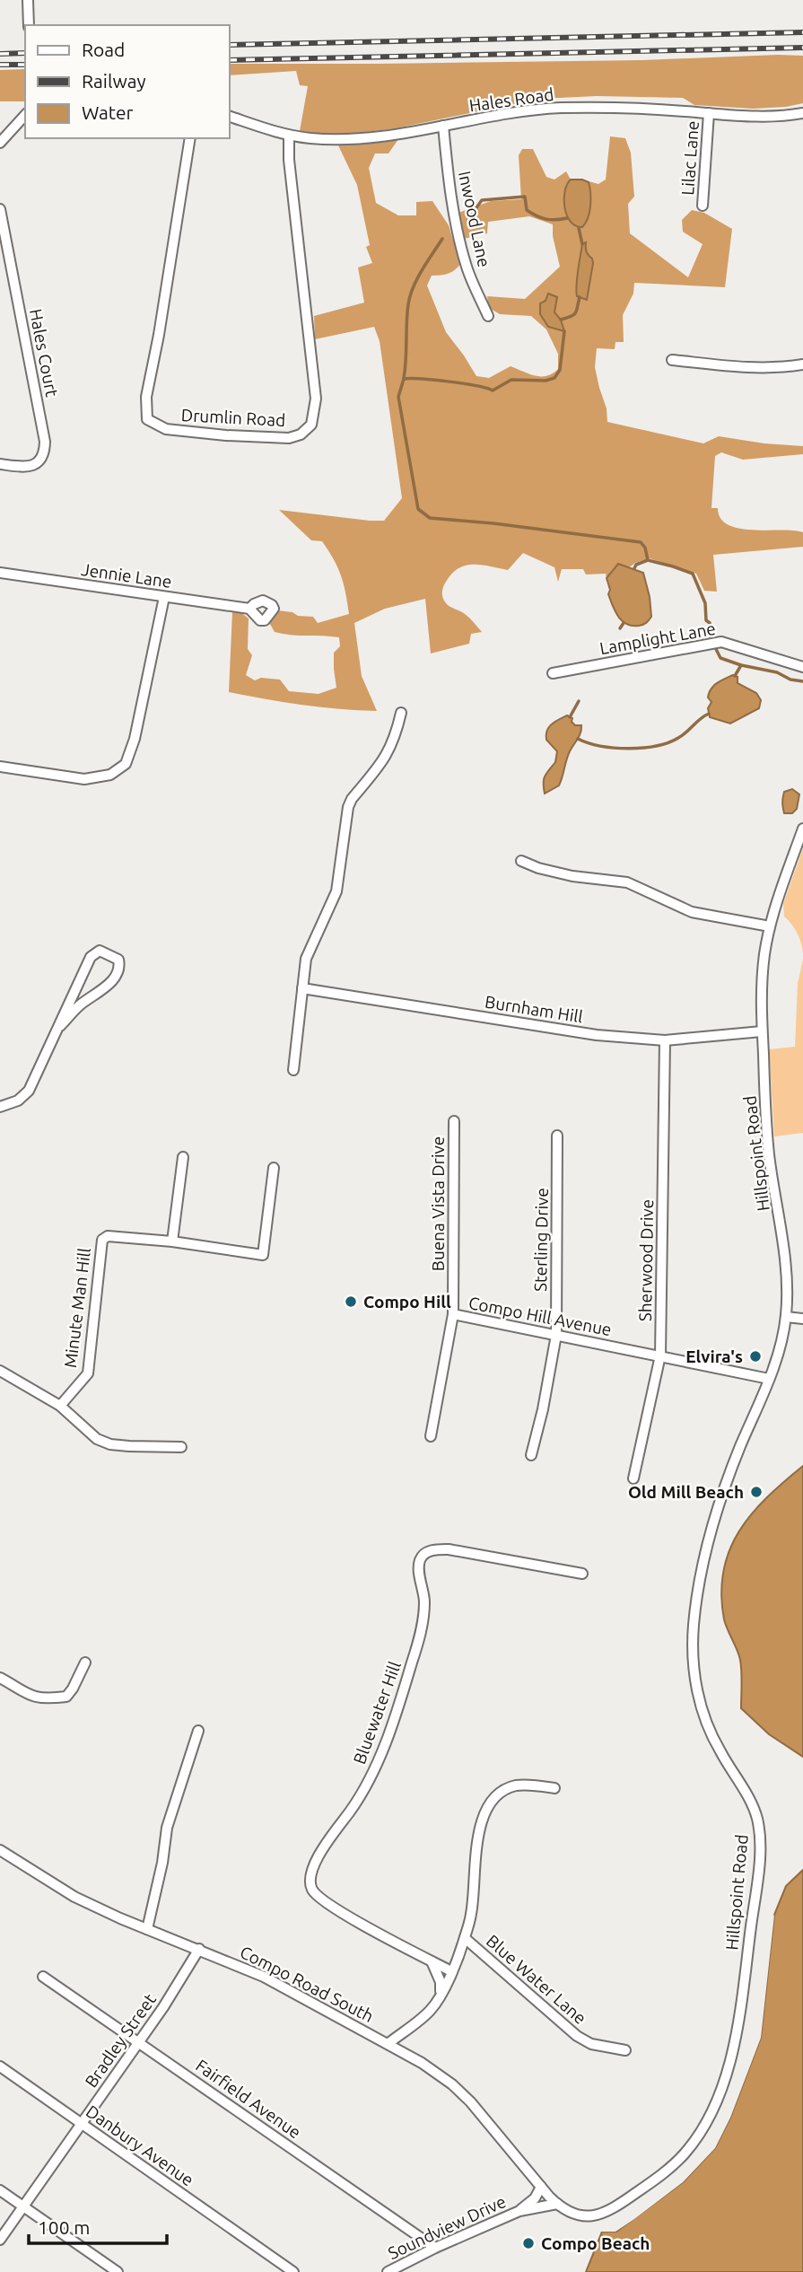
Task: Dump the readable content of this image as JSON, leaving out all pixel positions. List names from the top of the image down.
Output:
{
  "streets": {
    "street": [
      "Hales Road",
      "Lilac Lane",
      "Inwood Lane",
      "Hales Court",
      "Drumlin Road",
      "Jennie Lane",
      "Lamplight Lane",
      "Burnham Hill",
      "Hillspoint Road",
      "Buena Vista Drive",
      "Sterling Drive",
      "Sherwood Drive",
      "Minute Man Hill",
      "Compo Hill Avenue",
      "Bluewater Hill",
      "Blue Water Lane",
      "Compo Road South",
      "Bradley Street",
      "Fairfield Avenue",
      "Danbury Avenue",
      "Soundview Drive"
    ]
  },
  "crossings": [
    ["Hales Road", "Lilac Lane"],
    ["Hales Road", "Inwood Lane"],
    ["Hales Road", "Drumlin Road"],
    ["Burnham Hill", "Hillspoint Road"],
    ["Burnham Hill", "Sherwood Drive"],
    ["Hillspoint Road", "Compo Hill Avenue"],
    ["Hillspoint Road", "Compo Road South"],
    ["Hillspoint Road", "Soundview Drive"],
    ["Buena Vista Drive", "Compo Hill Avenue"],
    ["Sterling Drive", "Compo Hill Avenue"],
    ["Sherwood Drive", "Compo Hill Avenue"],
    ["Compo Road South", "Bradley Street"],
    ["Compo Road South", "Soundview Drive"],
    ["Bradley Street", "Fairfield Avenue"],
    ["Bradley Street", "Danbury Avenue"],
    ["Fairfield Avenue", "Soundview Drive"]
  ],
  "places": [
    "Compo Hill",
    "Elvira's",
    "Old Mill Beach",
    "Compo Beach"
  ],
  "legend": ["Road", "Railway", "Water"],
  "scale_bar": "100 m"
}
